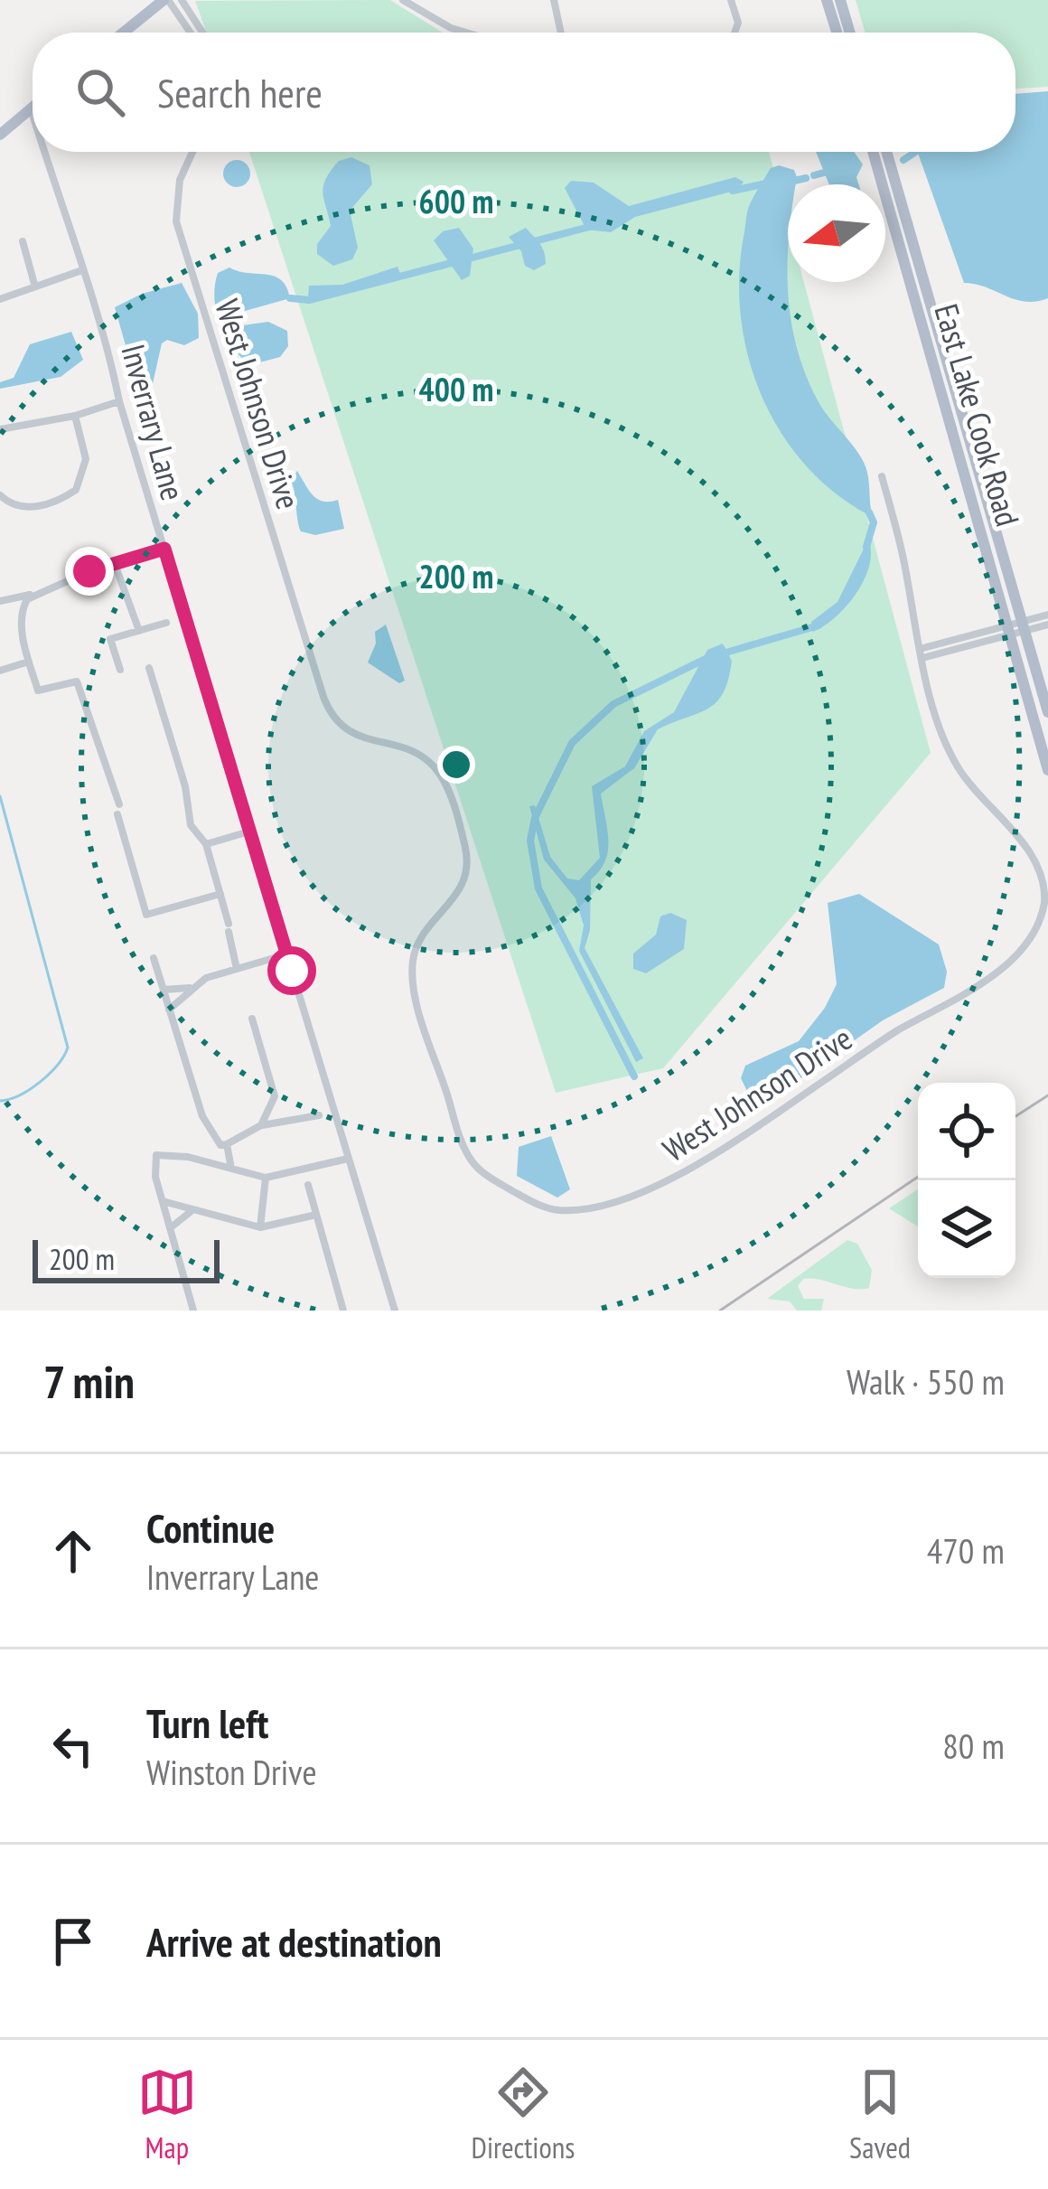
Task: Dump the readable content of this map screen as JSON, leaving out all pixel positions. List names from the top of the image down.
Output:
{
  "streets": {
    "main road": ["East Lake Cook Road"],
    "street": ["West Johnson Drive", "Inverrary Lane"]
  },
  "scale_bar": "200 m",
  "north": "left",
  "page": {
    "search": "Search here",
    "scale": "200 m",
    "heading": ["7 min", "Walk · 550 m"],
    "list": [
      ["Continue", "Inverrary Lane", "470 m"],
      ["Turn left", "Winston Drive", "80 m"],
      "Arrive at destination"
    ],
    "nav": ["Map", "Directions", "Saved"]
  },
  "rings": ["600 m", "400 m", "200 m"]
}
